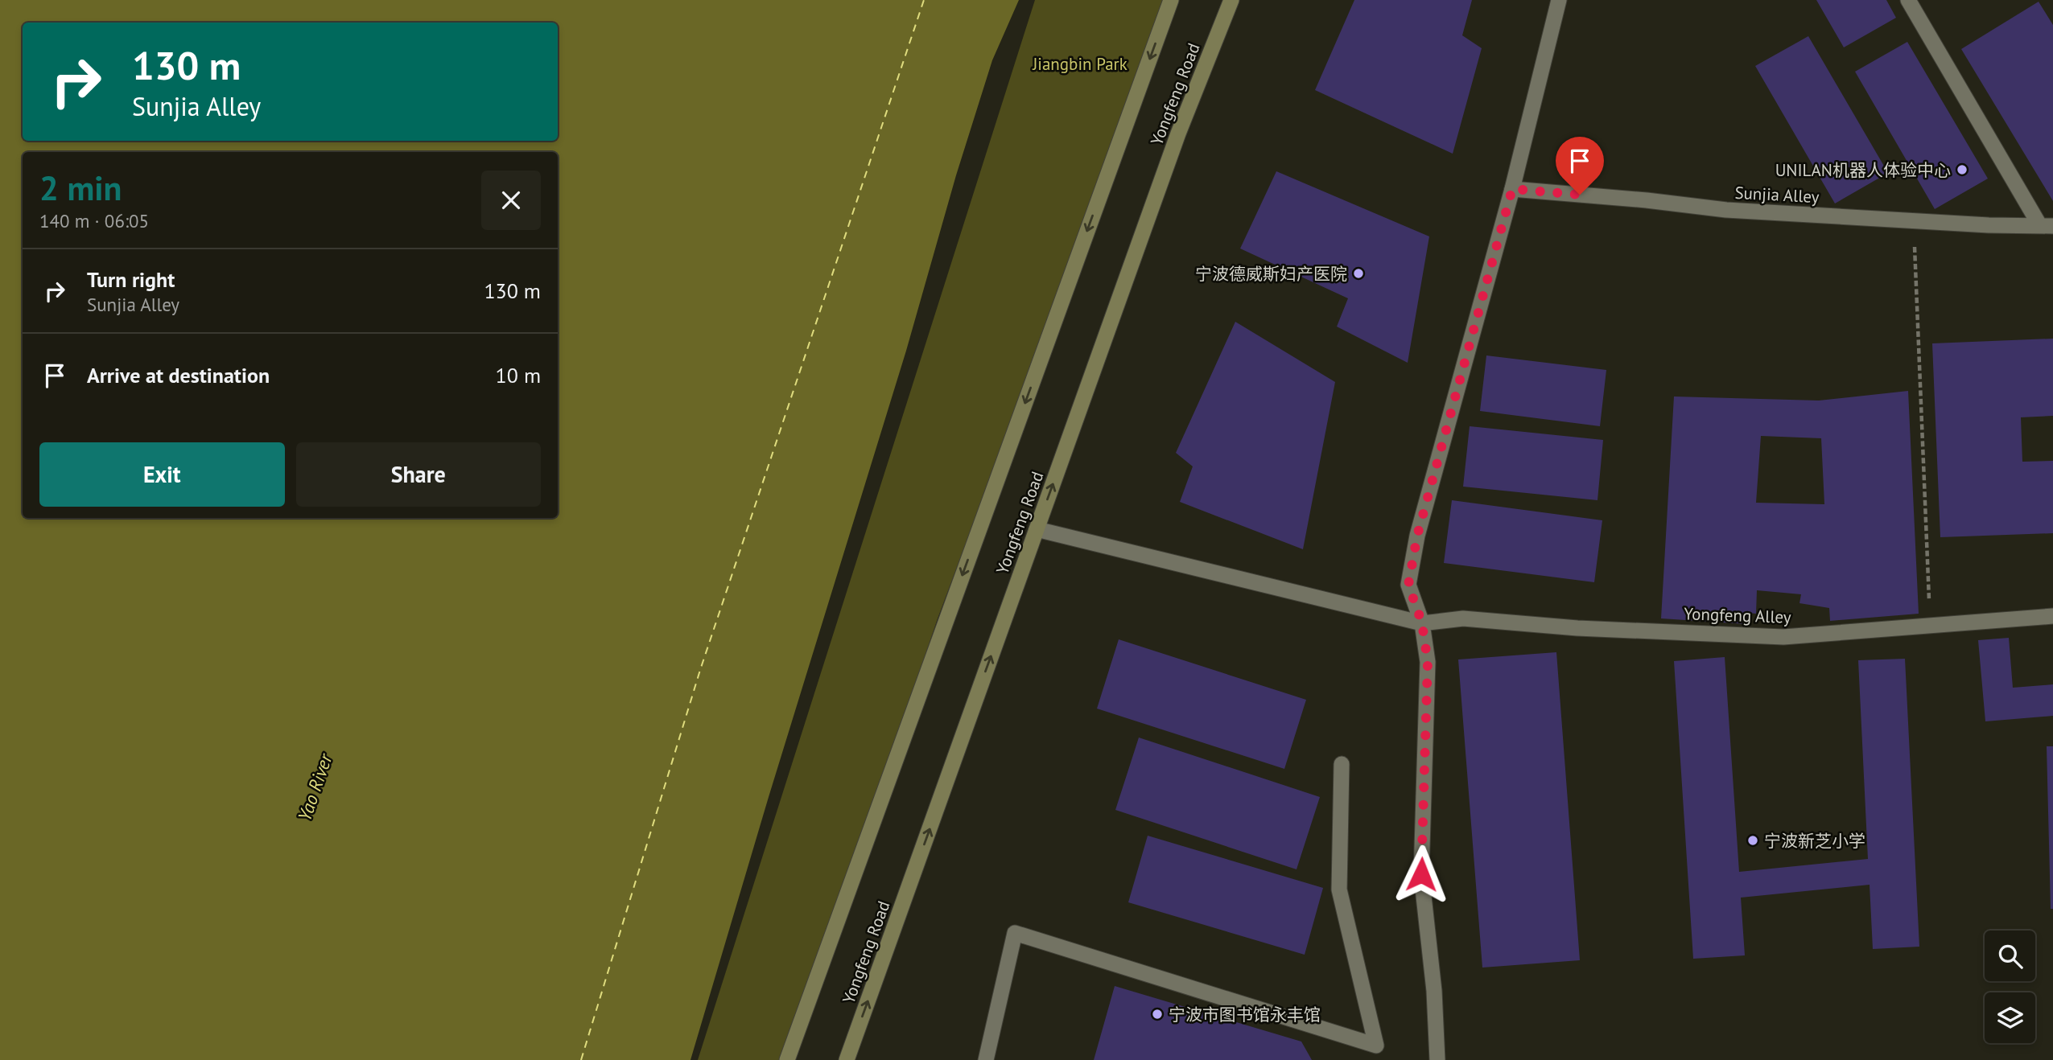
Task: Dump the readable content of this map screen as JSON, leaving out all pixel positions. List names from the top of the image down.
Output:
{
  "streets": {
    "main road": ["Yongfeng Road"],
    "street": ["Sunjia Alley", "Yongfeng Alley"]
  },
  "water": ["Yao River"],
  "parks": ["Jiangbin Park"],
  "places": [
    "UNILAN机器人体验中心",
    "宁波德威斯妇产医院",
    "宁波新芝小学",
    "宁波市图书馆永丰馆"
  ],
  "page": {
    "turn": ["130 m", "Sunjia Alley"],
    "heading": ["2 min", "140 m · 06:05"],
    "list": [
      {
        "name": "Turn right",
        "note": "Sunjia Alley",
        "value": "130 m"
      },
      {
        "name": "Arrive at destination",
        "value": "10 m"
      }
    ],
    "buttons": ["Exit", "Share"]
  }
}
